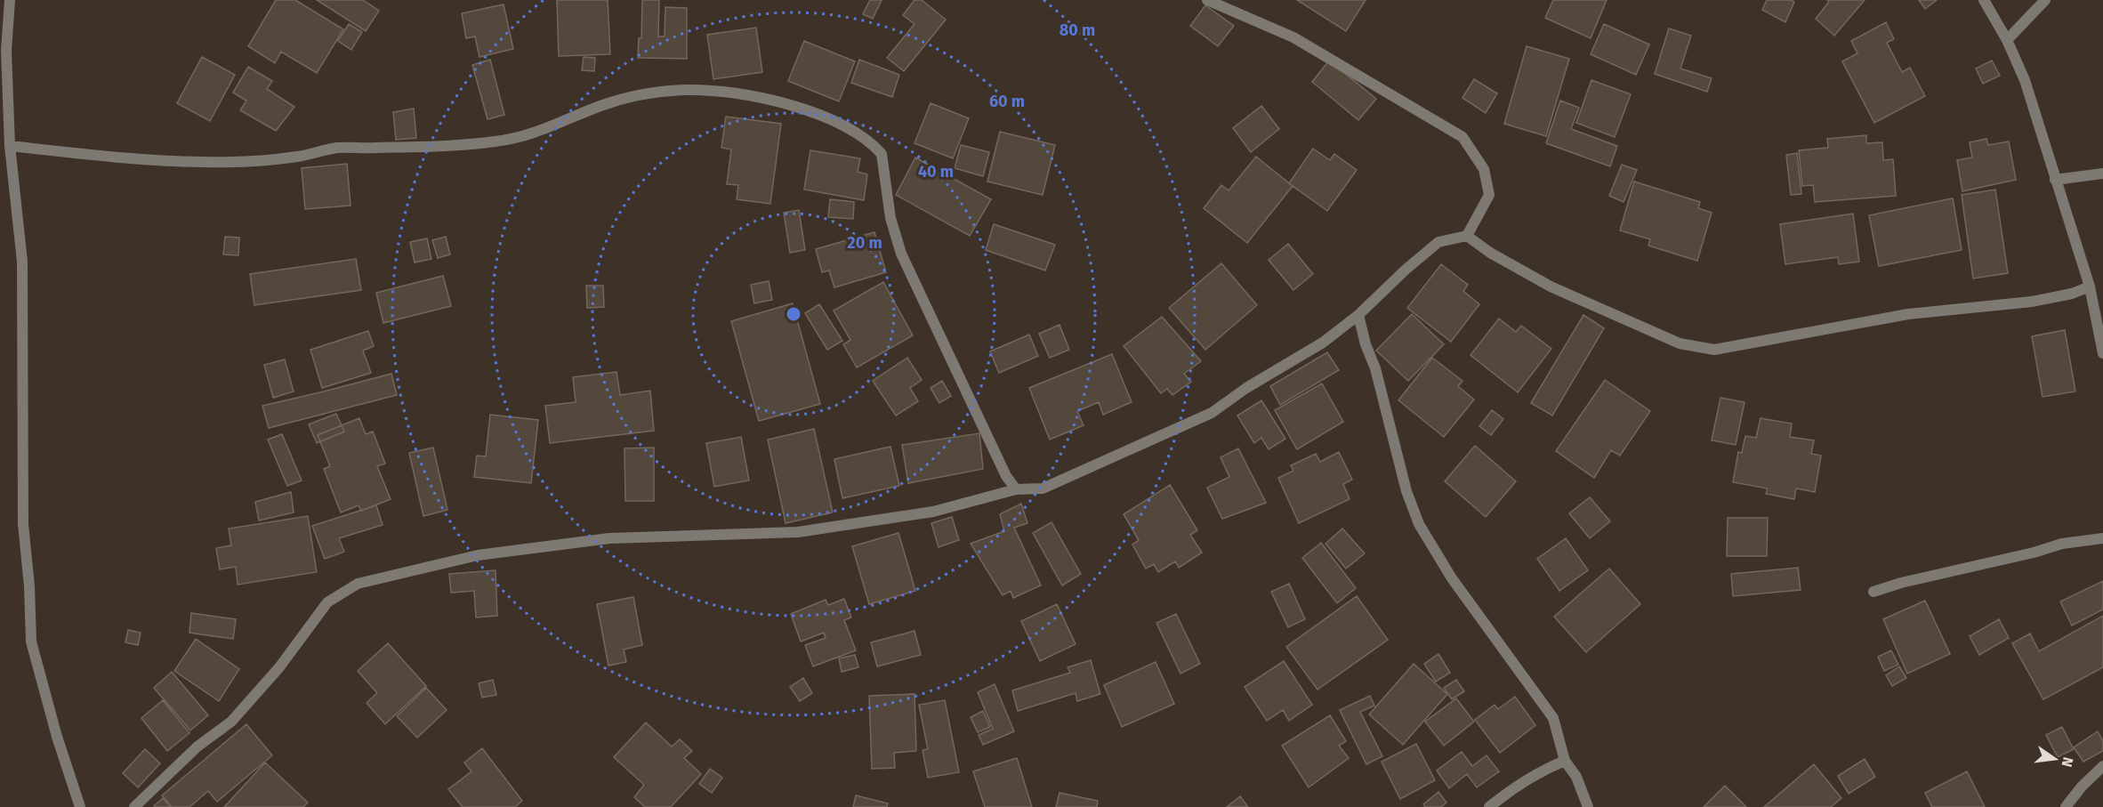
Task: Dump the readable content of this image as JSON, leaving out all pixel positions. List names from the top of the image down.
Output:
{
  "north": "right",
  "rings": [
    "80 m",
    "60 m",
    "40 m",
    "20 m"
  ]
}
